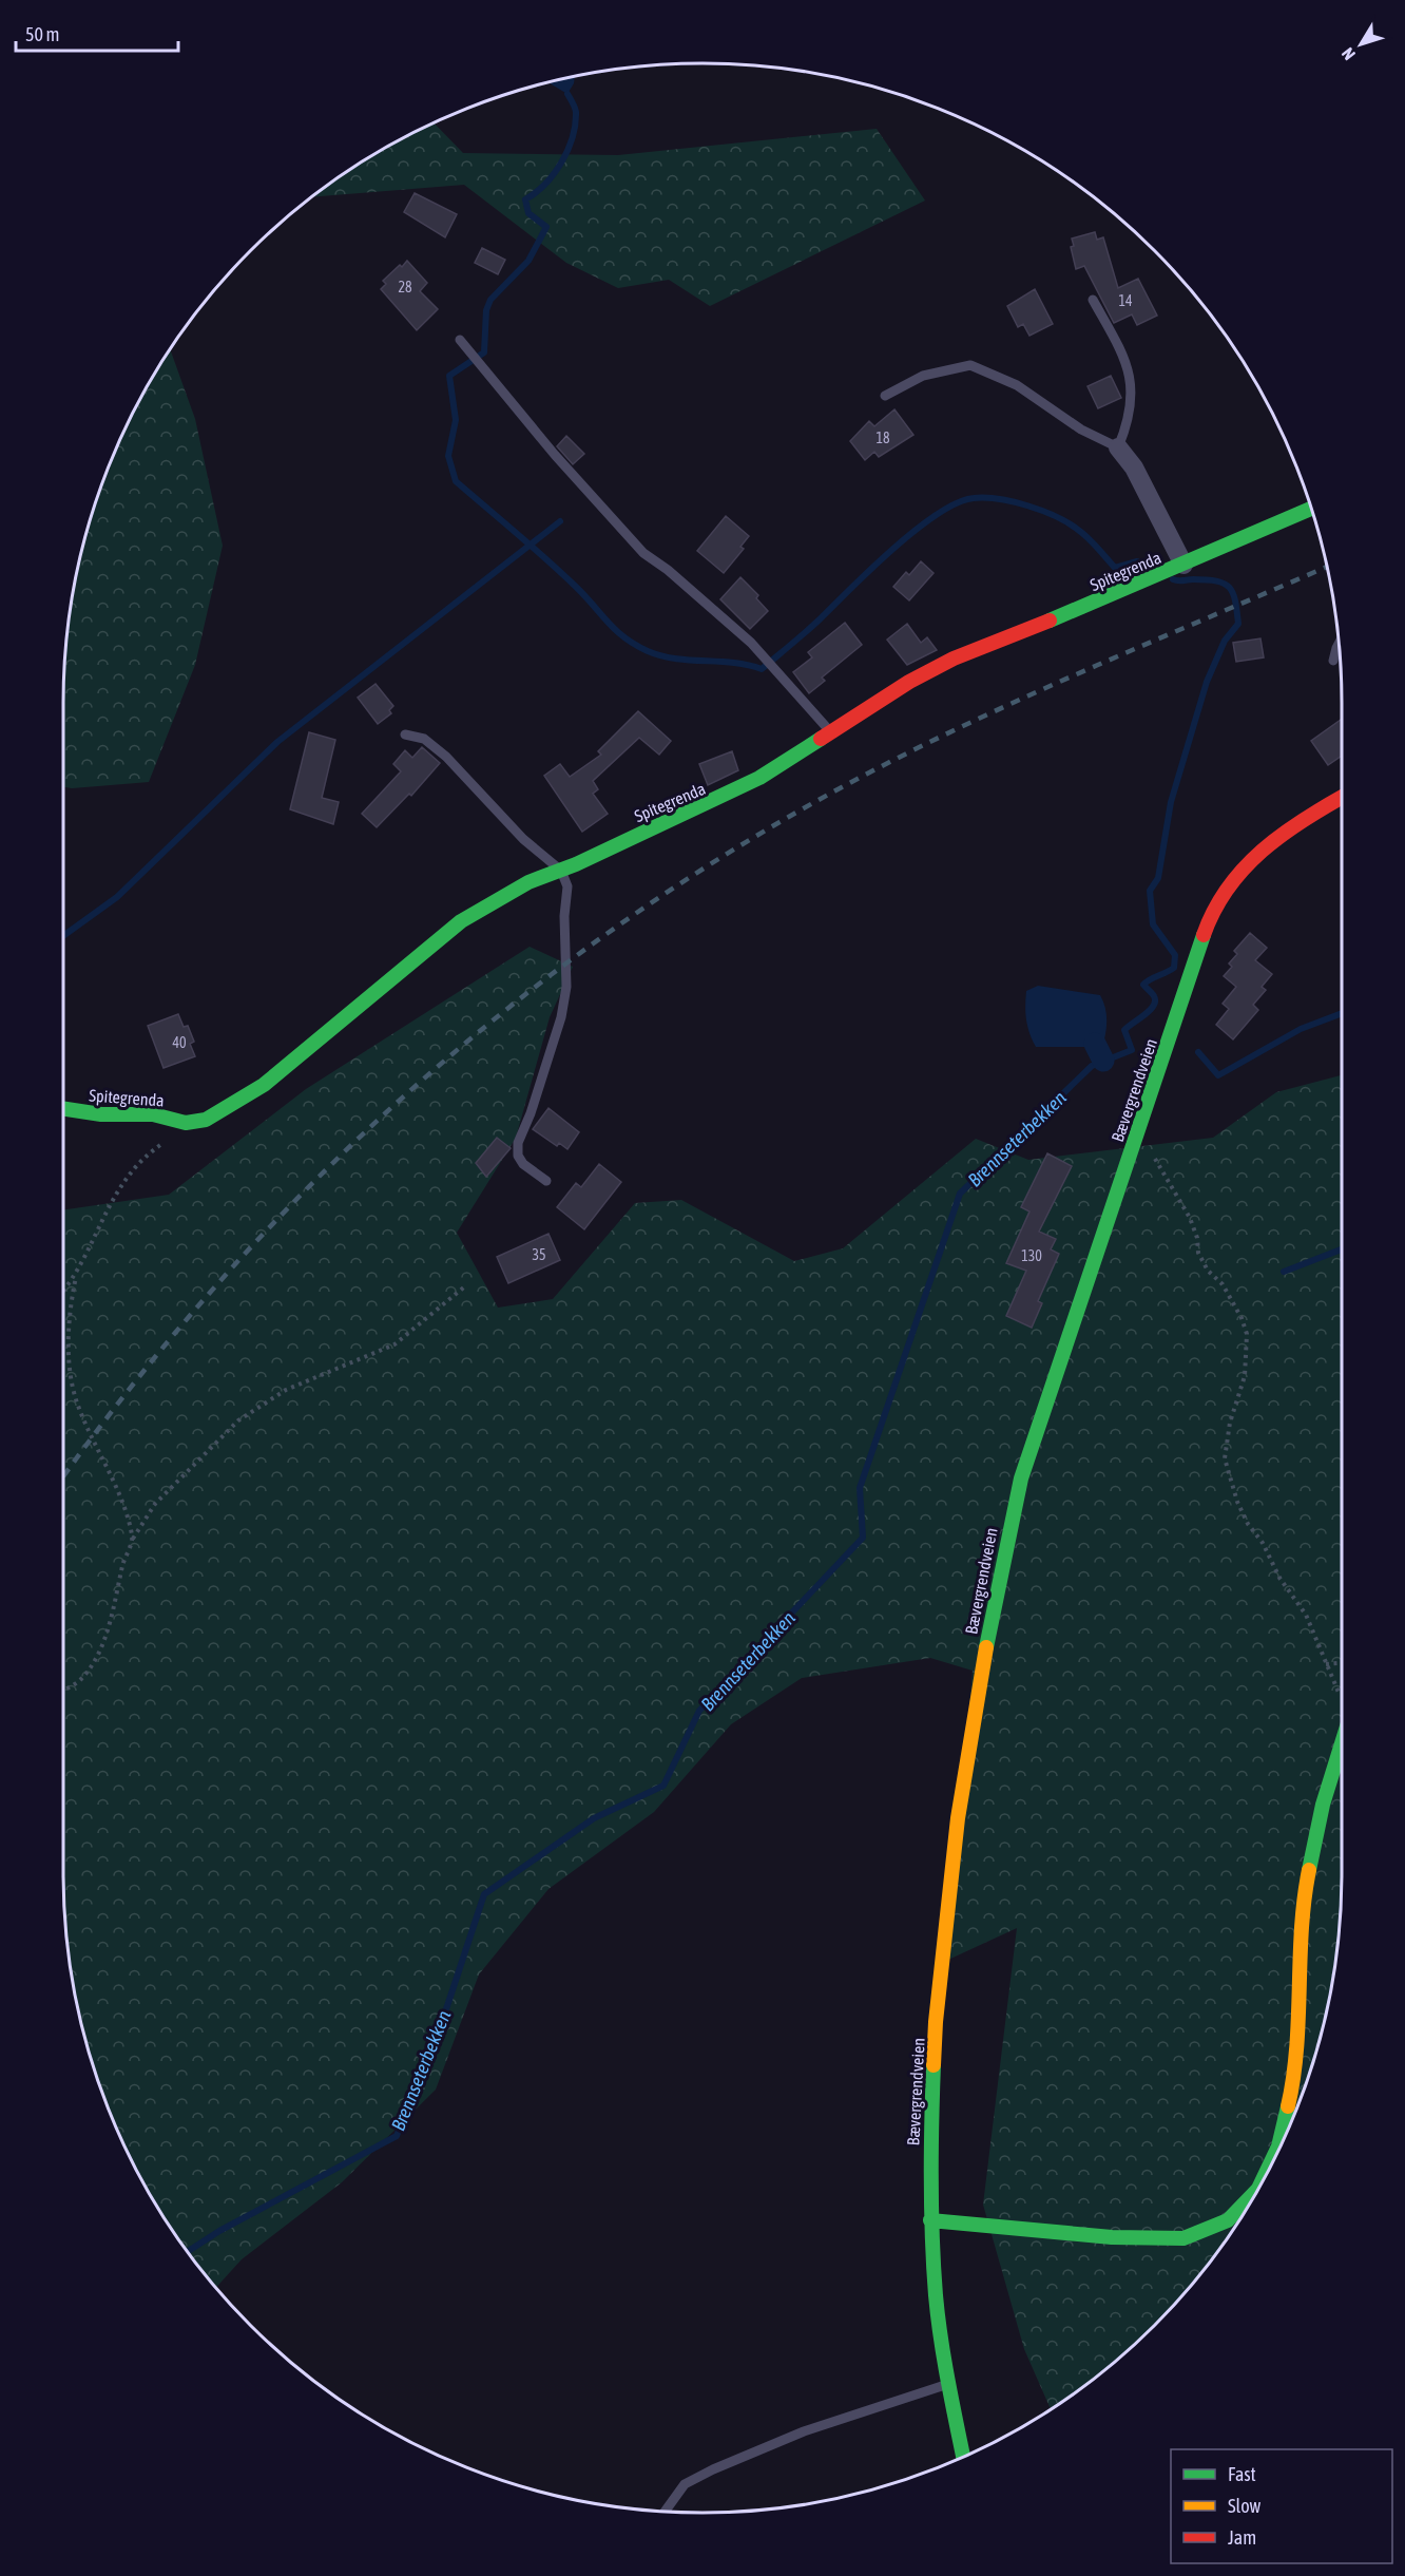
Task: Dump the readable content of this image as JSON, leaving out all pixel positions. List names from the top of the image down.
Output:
{
  "streets": {
    "street": ["Spitegrenda", "Bævergrendveien"]
  },
  "water": ["Brennseterbekken"],
  "house_numbers": [
    "28",
    "14",
    "18",
    "40",
    "35",
    "130"
  ],
  "legend": ["Fast", "Slow", "Jam"],
  "scale_bar": "50 m",
  "north": "bottom left"
}
